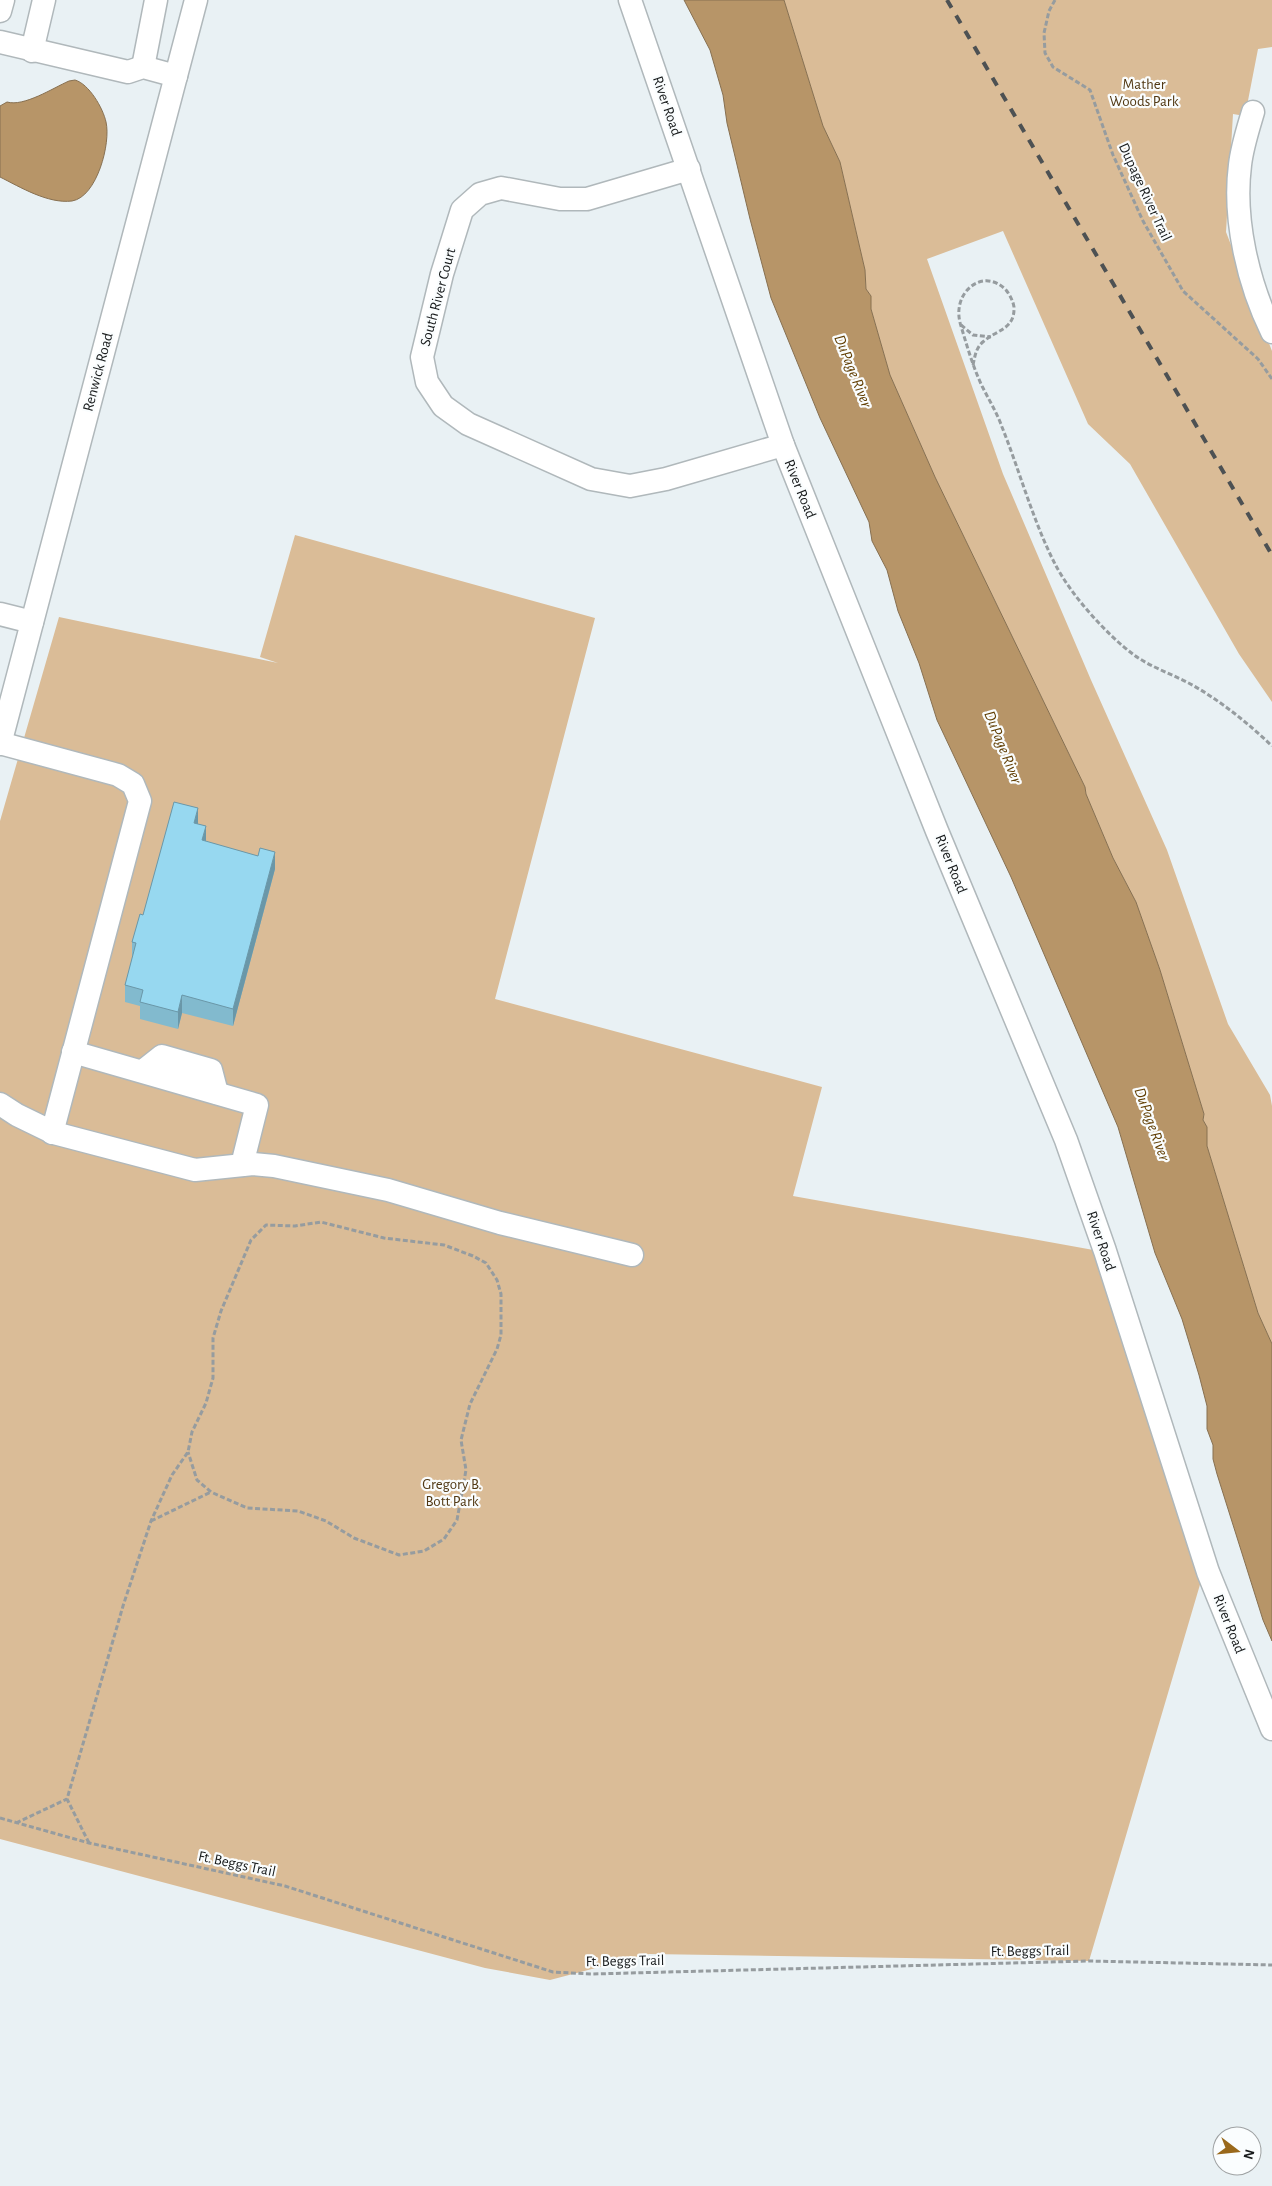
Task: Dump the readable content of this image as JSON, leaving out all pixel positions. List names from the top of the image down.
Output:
{
  "streets": {
    "street": ["River Road", "South River Court", "Renwick Road"],
    "path": ["Dupage River Trail", "Ft. Beggs Trail"]
  },
  "crossings": [
    ["River Road", "South River Court"]
  ],
  "water": ["DuPage River"],
  "parks": ["Mather Woods Park", "Gregory B. Bott Park"],
  "north": "right"
}
